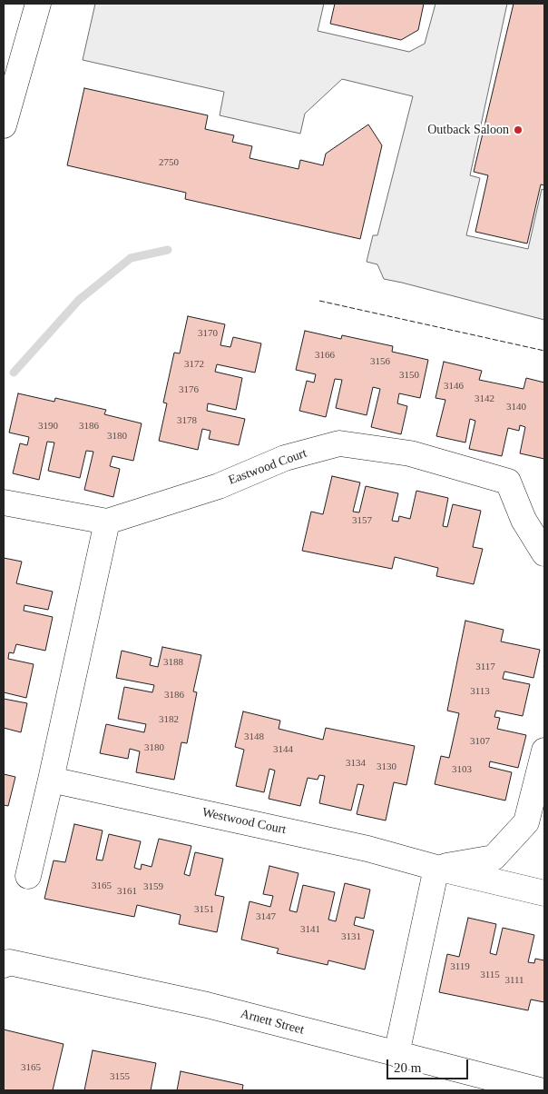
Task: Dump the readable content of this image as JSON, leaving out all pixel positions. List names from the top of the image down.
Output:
{
  "streets": {
    "street": ["Eastwood Court", "Westwood Court", "Arnett Street"]
  },
  "places": ["Outback Saloon"],
  "house_numbers": [
    "2750",
    "3170",
    "3166",
    "3156",
    "3172",
    "3150",
    "3146",
    "3176",
    "3142",
    "3140",
    "3178",
    "3190",
    "3186",
    "3180",
    "3157",
    "3188",
    "3117",
    "3113",
    "3186",
    "3182",
    "3148",
    "3107",
    "3180",
    "3144",
    "3134",
    "3130",
    "3103",
    "3165",
    "3159",
    "3161",
    "3151",
    "3147",
    "3141",
    "3131",
    "3119",
    "3115",
    "3111",
    "3165",
    "3155"
  ],
  "scale_bar": "20 m"
}
